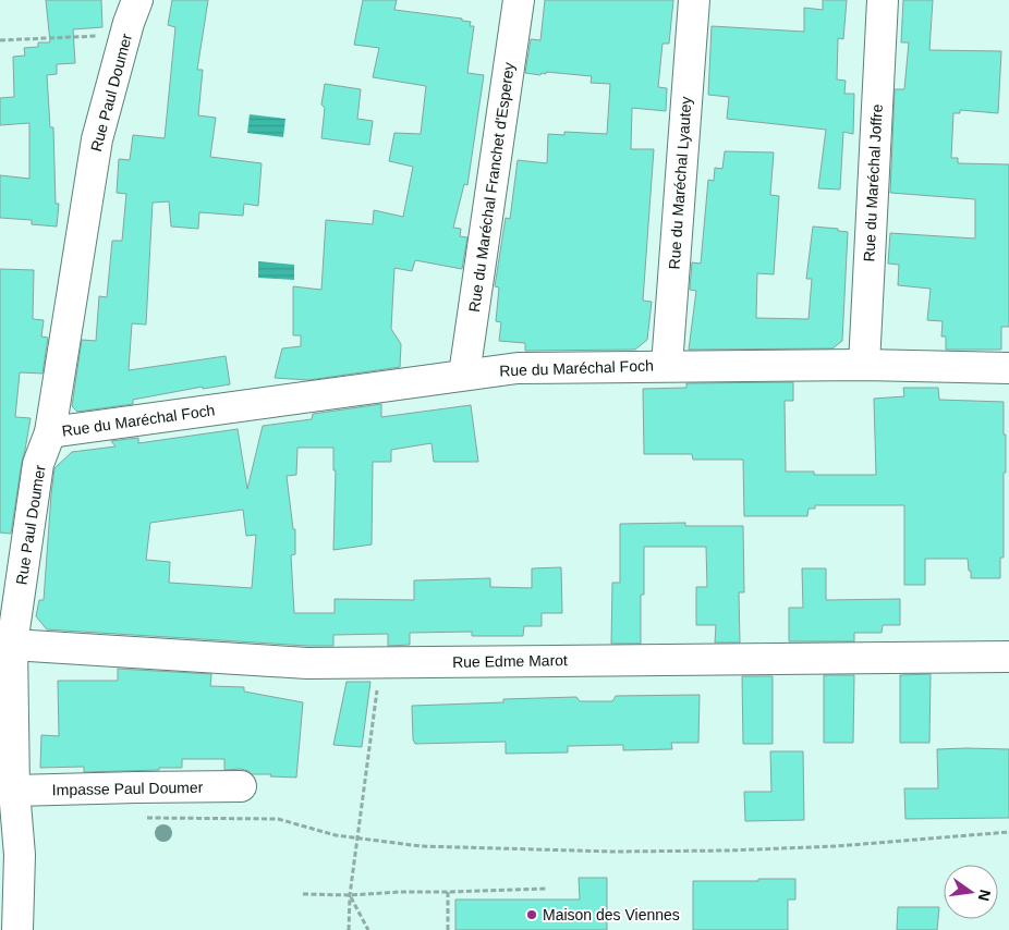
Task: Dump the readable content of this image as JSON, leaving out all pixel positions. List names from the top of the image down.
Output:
{
  "streets": {
    "street": [
      "Rue Paul Doumer",
      "Rue du Maréchal Lyautey",
      "Rue du Maréchal Joffre",
      "Rue du Maréchal Franchet d'Esperey",
      "Rue du Maréchal Foch",
      "Rue Edme Marot",
      "Impasse Paul Doumer"
    ]
  },
  "crossings": [
    ["Rue Paul Doumer", "Rue du Maréchal Foch"],
    ["Rue Paul Doumer", "Rue Edme Marot"],
    ["Rue Paul Doumer", "Impasse Paul Doumer"],
    ["Rue du Maréchal Lyautey", "Rue du Maréchal Foch"],
    ["Rue du Maréchal Joffre", "Rue du Maréchal Foch"],
    ["Rue du Maréchal Franchet d'Esperey", "Rue du Maréchal Foch"]
  ],
  "places": ["Maison des Viennes"],
  "north": "right"
}
